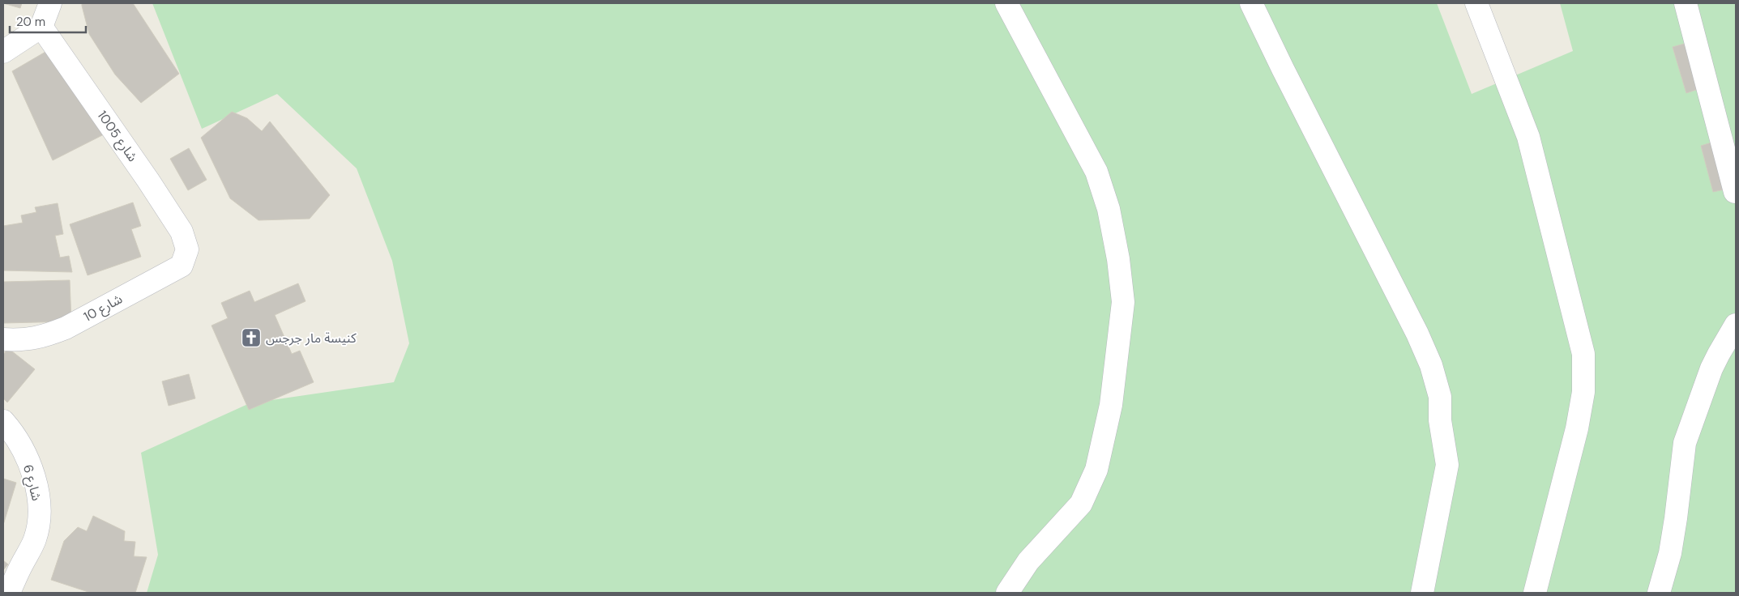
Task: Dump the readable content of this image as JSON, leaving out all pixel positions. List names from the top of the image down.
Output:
{
  "streets": {
    "street": ["شارع 1005", "شارع 10", "شارع 6"]
  },
  "crossings": [
    ["شارع 1005", "شارع 10"]
  ],
  "places": {
    "church": ["كنيسة مار جرجس"]
  },
  "scale_bar": "20 m"
}
